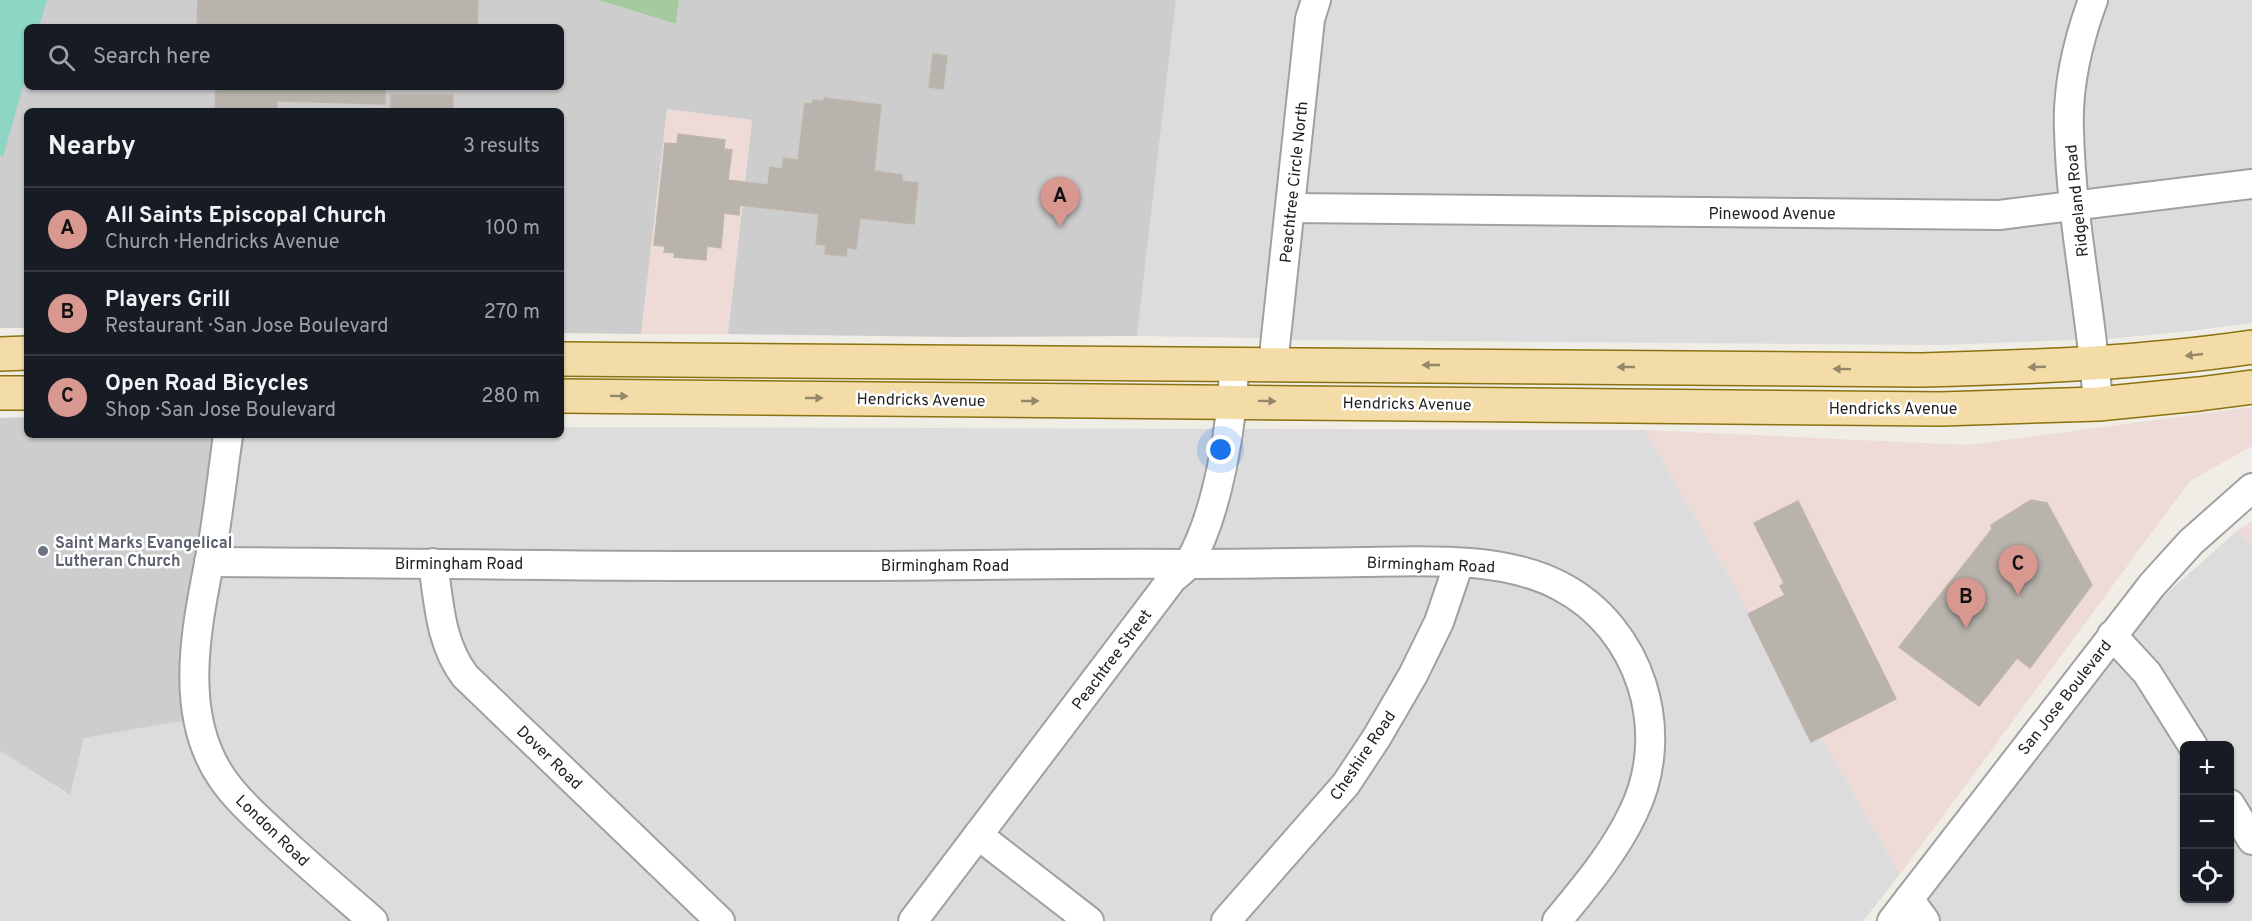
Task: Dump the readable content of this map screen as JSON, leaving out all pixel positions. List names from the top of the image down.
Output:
{
  "streets": {
    "main road": ["Hendricks Avenue"],
    "street": [
      "Peachtree Circle North",
      "Ridgeland Road",
      "Pinewood Avenue",
      "Birmingham Road",
      "Peachtree Street",
      "San Jose Boulevard",
      "Cheshire Road",
      "Dover Road",
      "London Road"
    ]
  },
  "crossings": [
    ["Peachtree Circle North", "Pinewood Avenue"],
    ["Ridgeland Road", "Pinewood Avenue"],
    ["Ridgeland Road", "Hendricks Avenue"],
    ["Hendricks Avenue", "Peachtree Street"],
    ["Birmingham Road", "Peachtree Street"],
    ["Birmingham Road", "Cheshire Road"],
    ["Birmingham Road", "Dover Road"],
    ["Birmingham Road", "London Road"]
  ],
  "places": ["Saint Marks Evangelical Lutheran Church"],
  "page": {
    "search": "Search here",
    "heading": ["Nearby", "3 results"],
    "pins": ["A", "C", "B"],
    "list": [
      {
        "mark": "A",
        "name": "All Saints Episcopal Church",
        "note": "Church · Hendricks Avenue",
        "value": "100 m"
      },
      {
        "mark": "B",
        "name": "Players Grill",
        "note": "Restaurant · San Jose Boulevard",
        "value": "270 m"
      },
      {
        "mark": "C",
        "name": "Open Road Bicycles",
        "note": "Shop · San Jose Boulevard",
        "value": "280 m"
      }
    ],
    "map_buttons": ["+", "−"]
  }
}
